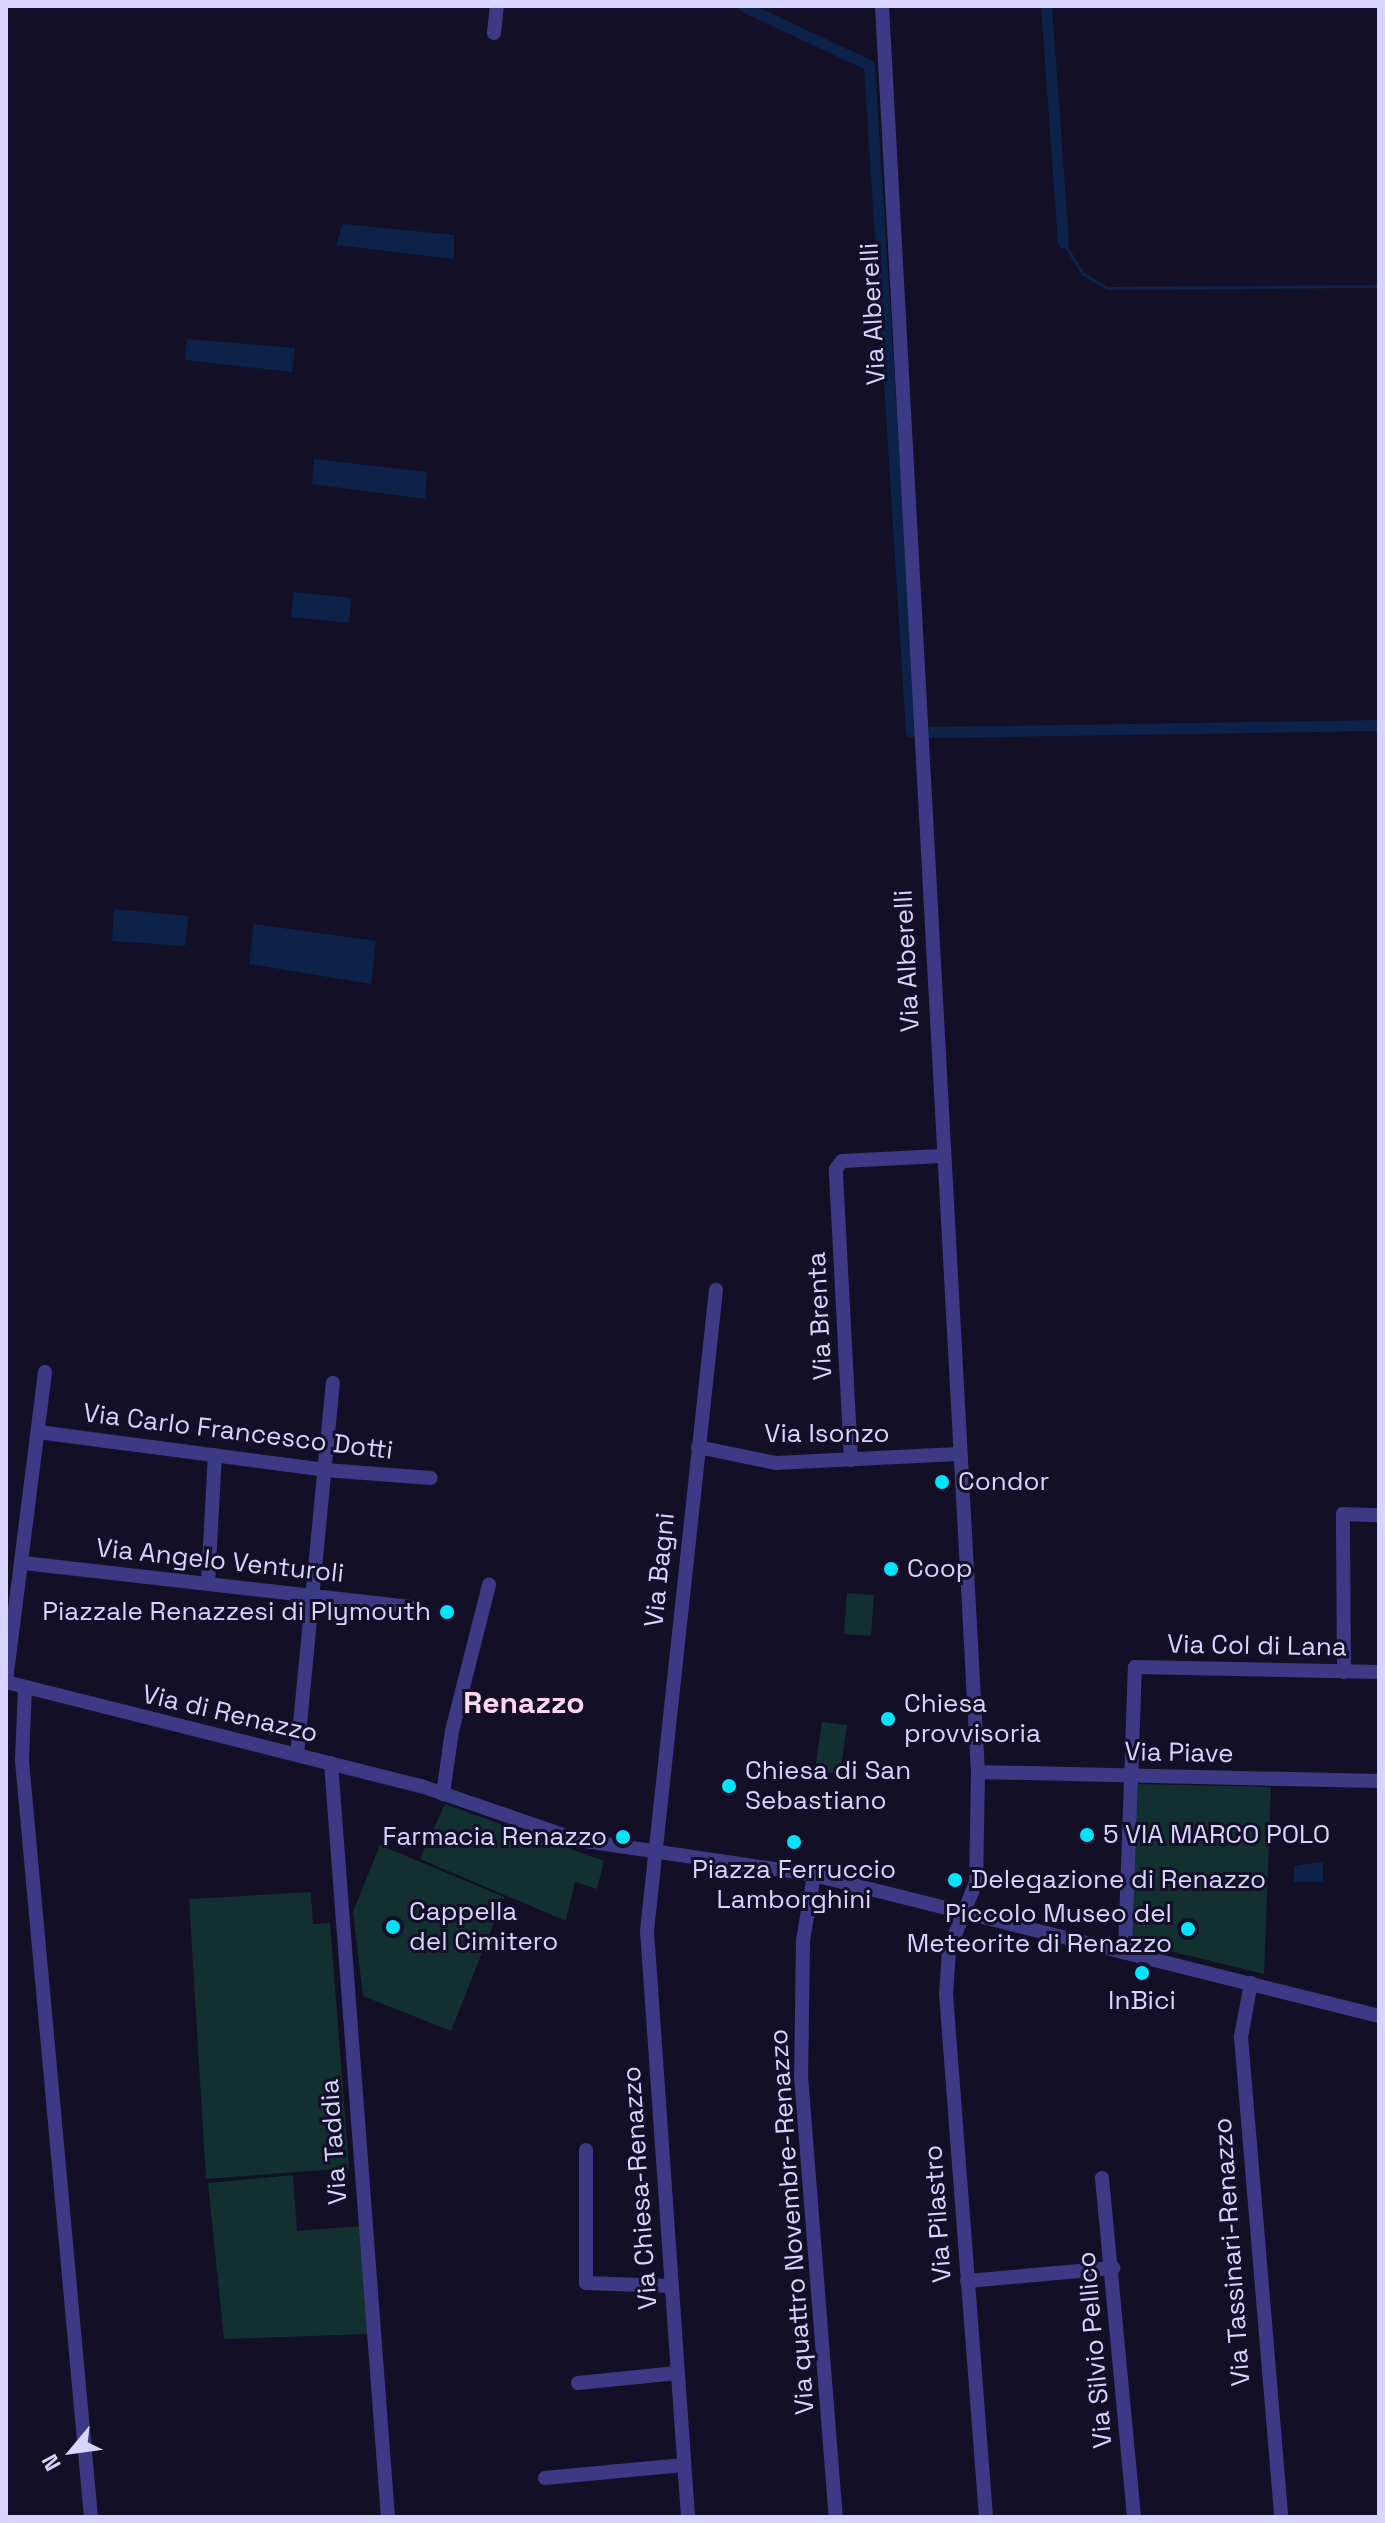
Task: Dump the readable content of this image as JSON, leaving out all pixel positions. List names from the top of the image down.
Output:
{
  "streets": {
    "street": [
      "Via Alberelli",
      "Via Brenta",
      "Via Carlo Francesco Dotti",
      "Via Isonzo",
      "Via Angelo Venturoli",
      "Via Bagni",
      "Via Col di Lana",
      "Via di Renazzo",
      "Via Piave",
      "Via Taddia",
      "Via Chiesa-Renazzo",
      "Via Pilastro",
      "Via quattro Novembre-Renazzo",
      "Via Tassinari-Renazzo",
      "Via Silvio Pellico"
    ]
  },
  "crossings": [
    ["Via Alberelli", "Via Brenta"],
    ["Via Alberelli", "Via Isonzo"],
    ["Via Alberelli", "Via di Renazzo"],
    ["Via Alberelli", "Via Piave"],
    ["Via Alberelli", "Via Pilastro"],
    ["Via Brenta", "Via Isonzo"],
    ["Via Isonzo", "Via Bagni"],
    ["Via Bagni", "Via di Renazzo"],
    ["Via Bagni", "Via Chiesa-Renazzo"],
    ["Via Col di Lana", "Via Piave"],
    ["Via di Renazzo", "Via Taddia"],
    ["Via di Renazzo", "Via Chiesa-Renazzo"],
    ["Via di Renazzo", "Via Pilastro"],
    ["Via di Renazzo", "Via quattro Novembre-Renazzo"],
    ["Via di Renazzo", "Via Tassinari-Renazzo"]
  ],
  "districts": ["Renazzo"],
  "places": [
    "Condor",
    "Coop",
    "Piazzale Renazzesi di Plymouth",
    "Chiesa provvisoria",
    "Chiesa di San Sebastiano",
    "5 VIA MARCO POLO",
    "Farmacia Renazzo",
    "Piazza Ferruccio Lamborghini",
    "Delegazione di Renazzo",
    "Cappella del Cimitero",
    "Piccolo Museo del Meteorite di Renazzo",
    "InBici"
  ],
  "north": "bottom left"
}
